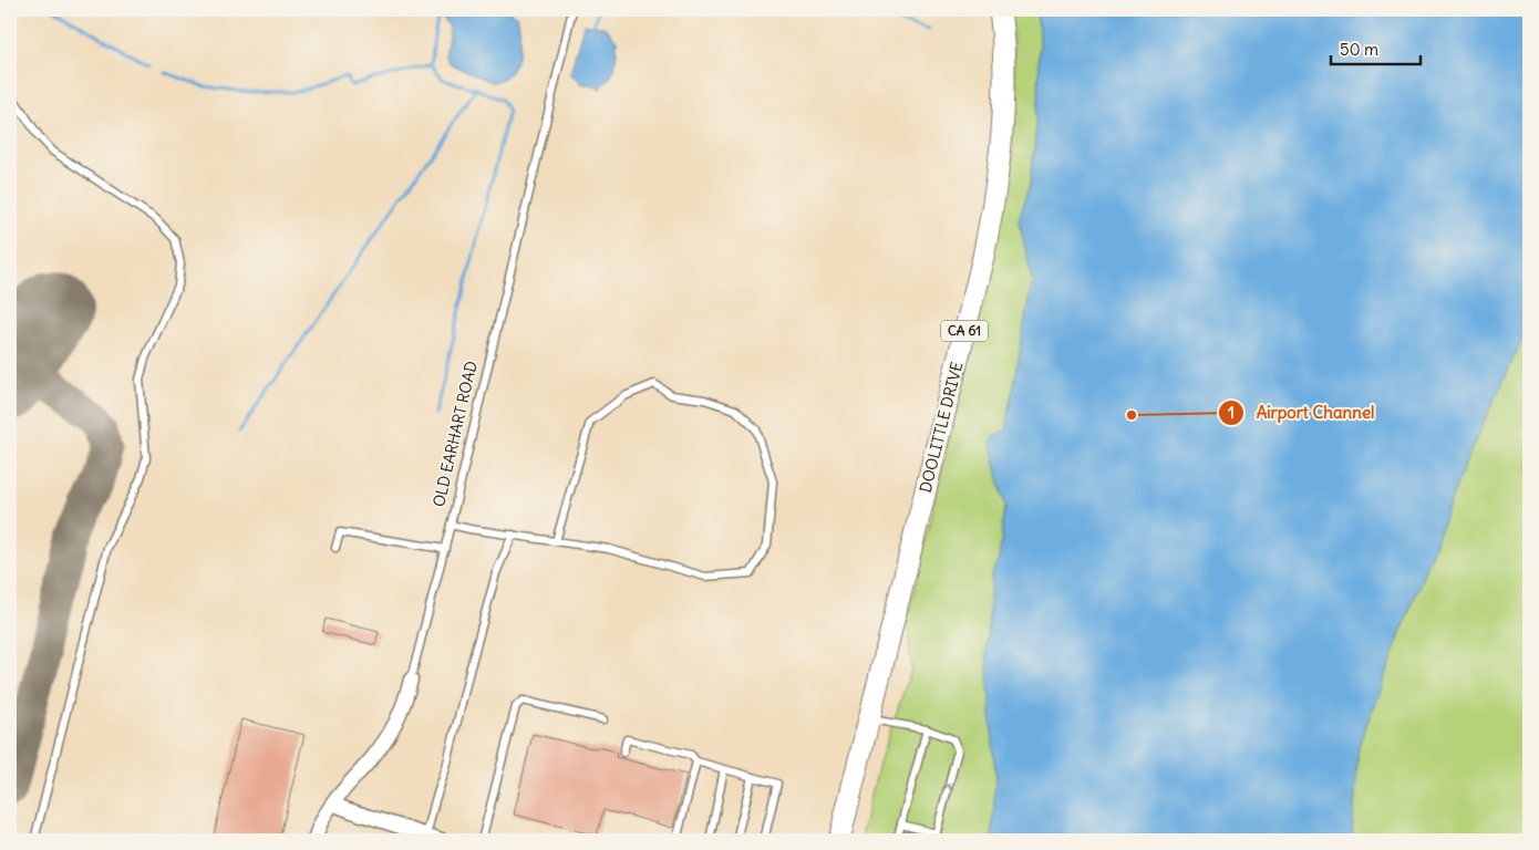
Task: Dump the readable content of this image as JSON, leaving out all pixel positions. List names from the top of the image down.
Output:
{
  "streets": {
    "main road": ["CA 61", "DOOLITTLE DRIVE"],
    "street": ["OLD EARHART ROAD"]
  },
  "places": ["Airport Channel"],
  "scale_bar": "50 m"
}
